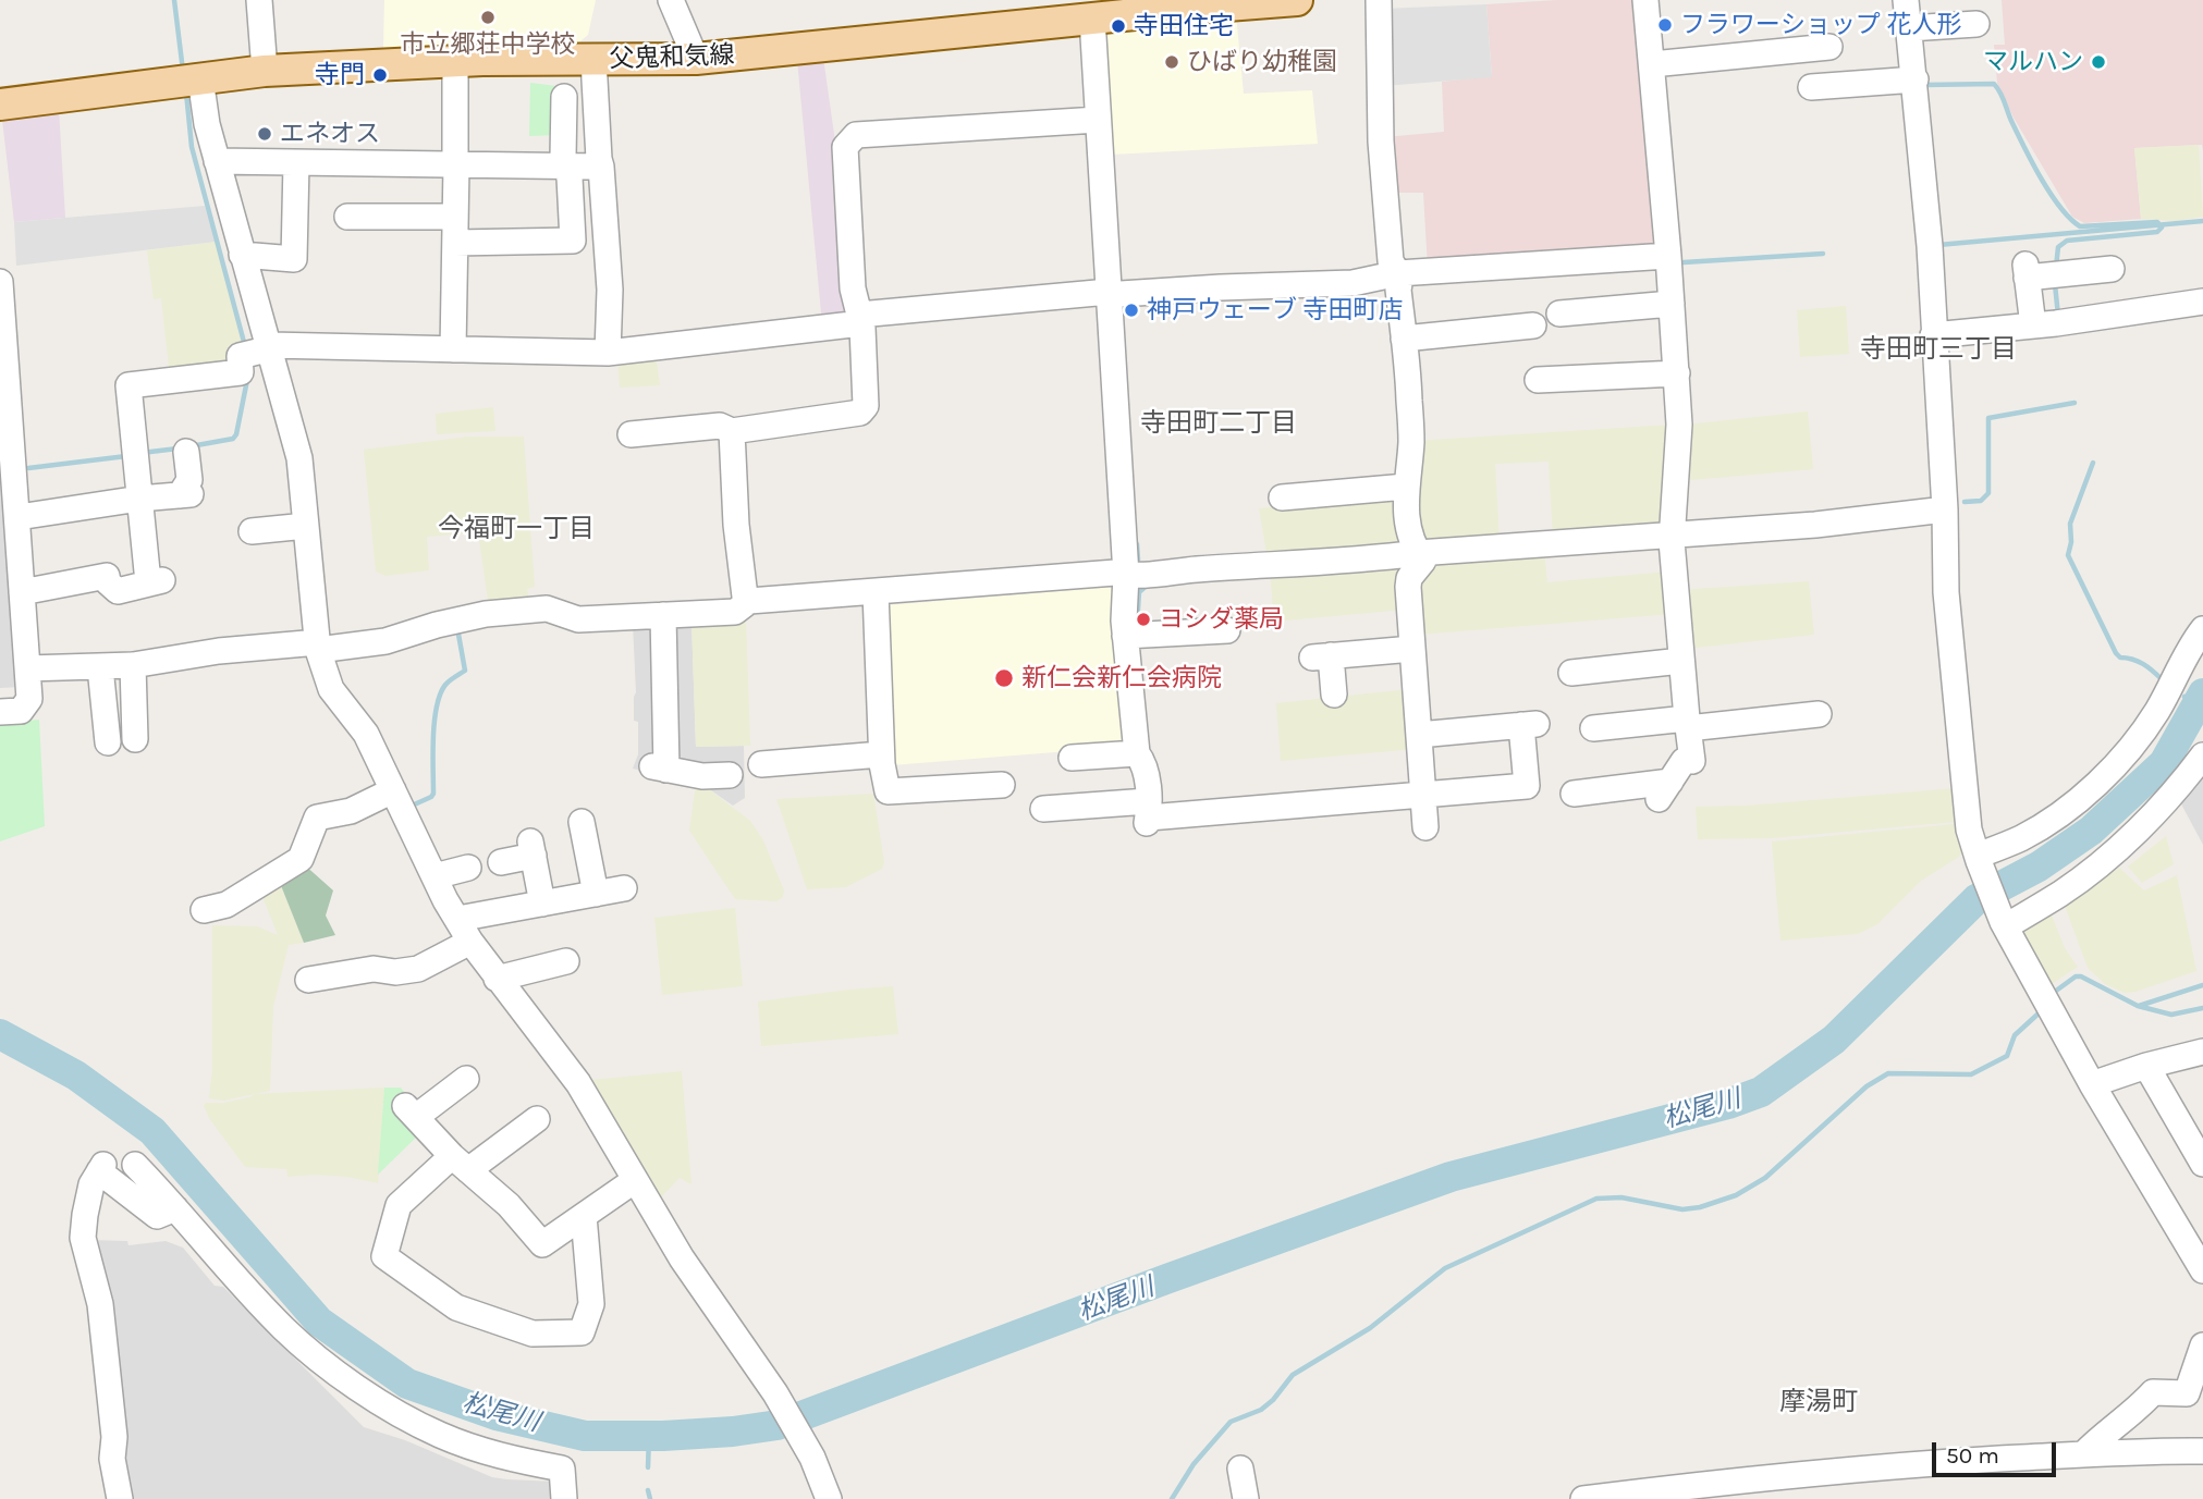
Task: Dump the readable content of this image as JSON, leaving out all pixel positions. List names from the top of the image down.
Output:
{
  "streets": {
    "main road": ["父鬼和気線"]
  },
  "districts": [
    "寺田町三丁目",
    "寺田町二丁目",
    "今福町一丁目",
    "摩湯町"
  ],
  "water": ["松尾川"],
  "places": [
    "市立郷荘中学校",
    "フラワーショップ 花人形",
    "寺田住宅",
    "ひばり幼稚園",
    "マルハン",
    "寺門",
    "エネオス",
    "神戸ウェーブ 寺田町店",
    "ヨシダ薬局",
    "新仁会新仁会病院"
  ],
  "scale_bar": "50 m"
}
